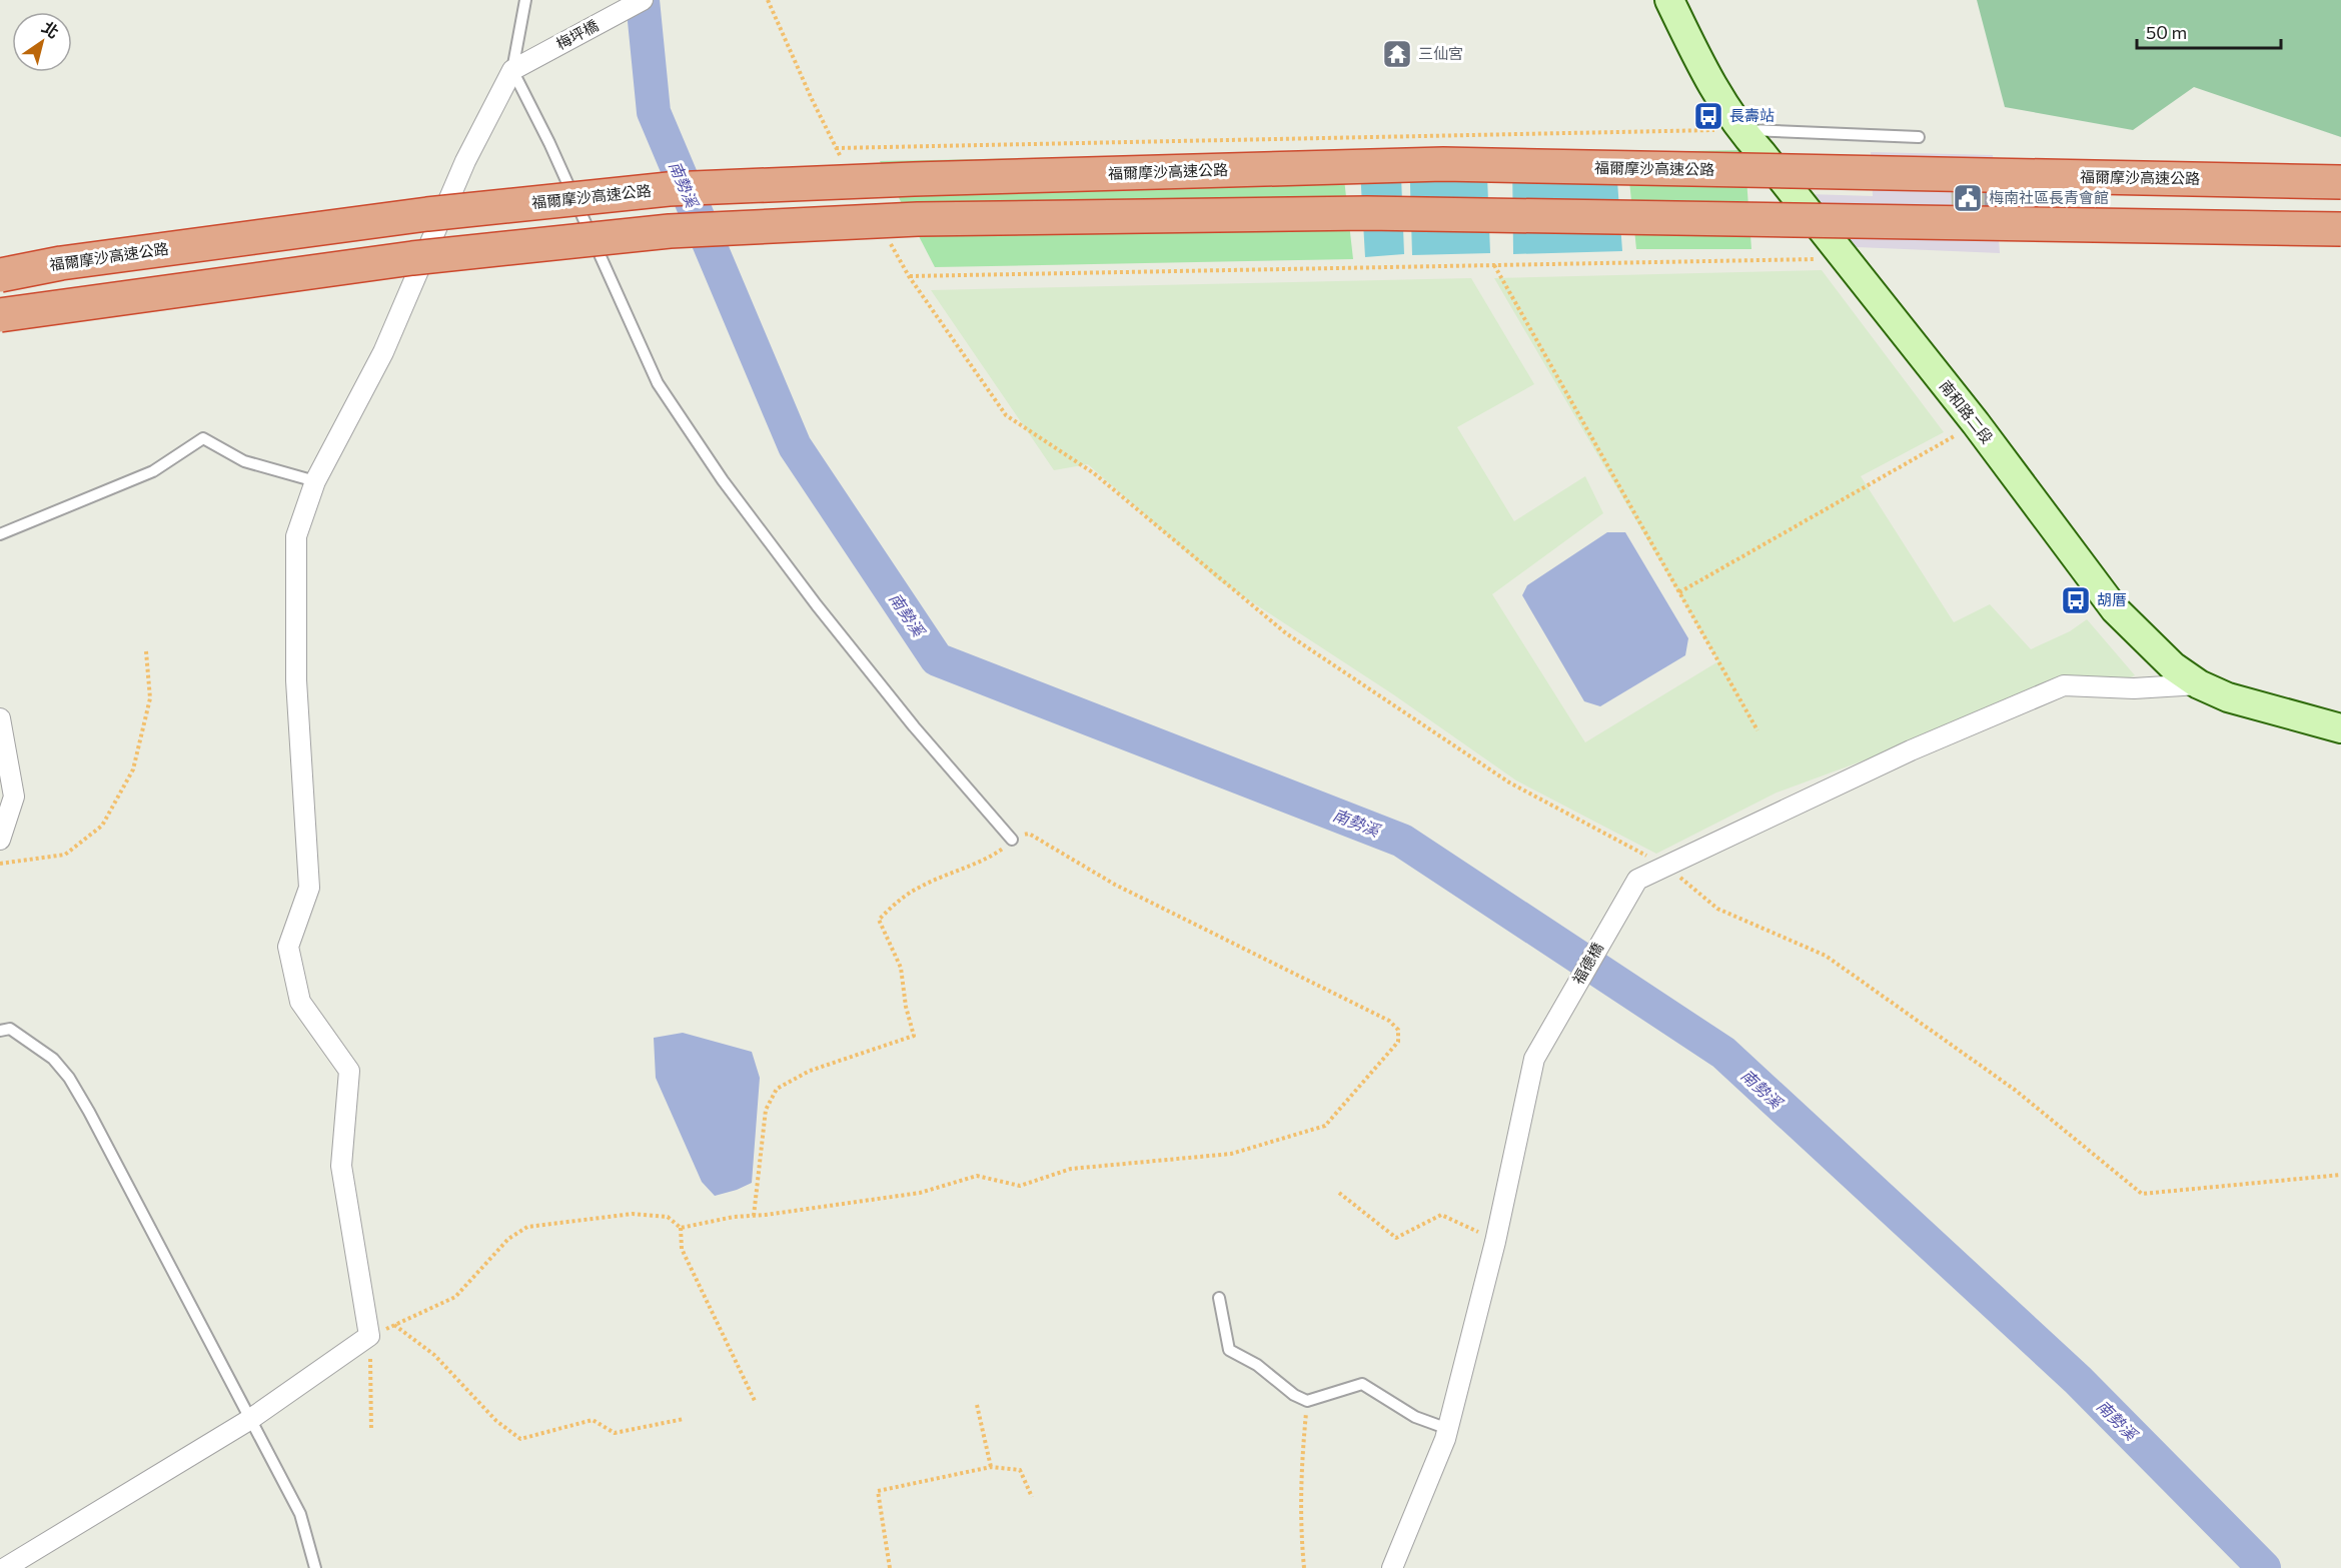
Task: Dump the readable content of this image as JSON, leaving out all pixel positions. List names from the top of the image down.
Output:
{
  "streets": {
    "highway": ["福爾摩沙高速公路"],
    "main road": ["南和路二段"],
    "street": ["梅坪橋", "福德橋"]
  },
  "crossings": [
    ["南和路二段", "福德橋"]
  ],
  "water": ["南勢溪"],
  "places": {
    "temple": ["三仙宮"],
    "bus stop": ["長壽站", "胡厝"],
    "public building": ["梅南社區長青會館"]
  },
  "scale_bar": "50 m",
  "north": "top right"
}
